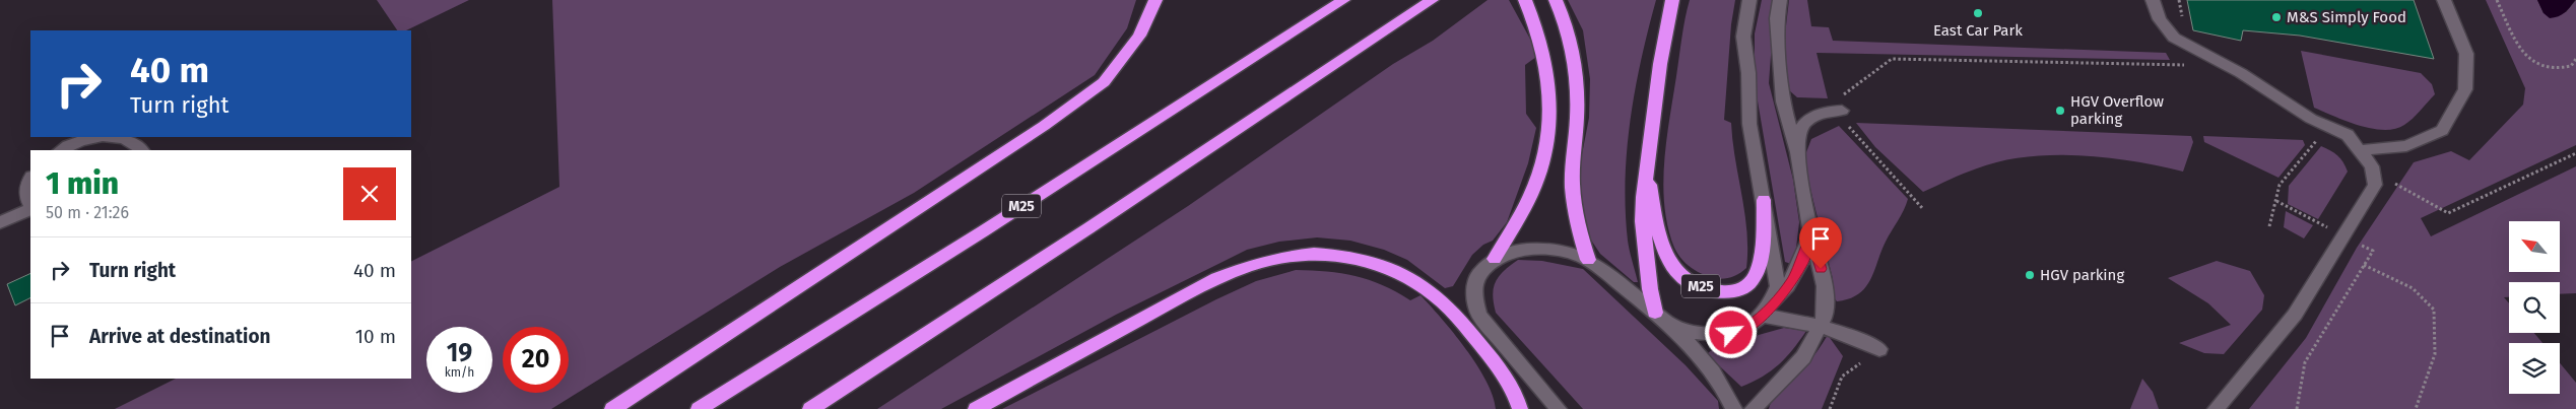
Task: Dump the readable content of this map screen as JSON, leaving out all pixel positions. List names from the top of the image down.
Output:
{
  "streets": {
    "highway": ["M25"]
  },
  "places": [
    "East Car Park",
    "M&S Simply Food",
    "HGV Overflow parking",
    "HGV parking"
  ],
  "north": "top left",
  "page": {
    "turn": ["40 m", "Turn right"],
    "heading": ["1 min", "50 m · 21:26"],
    "list": [
      {
        "name": "Turn right",
        "value": "40 m"
      },
      {
        "name": "Arrive at destination",
        "value": "10 m"
      }
    ],
    "speed": "19 km/h",
    "limit": "20"
  }
}
